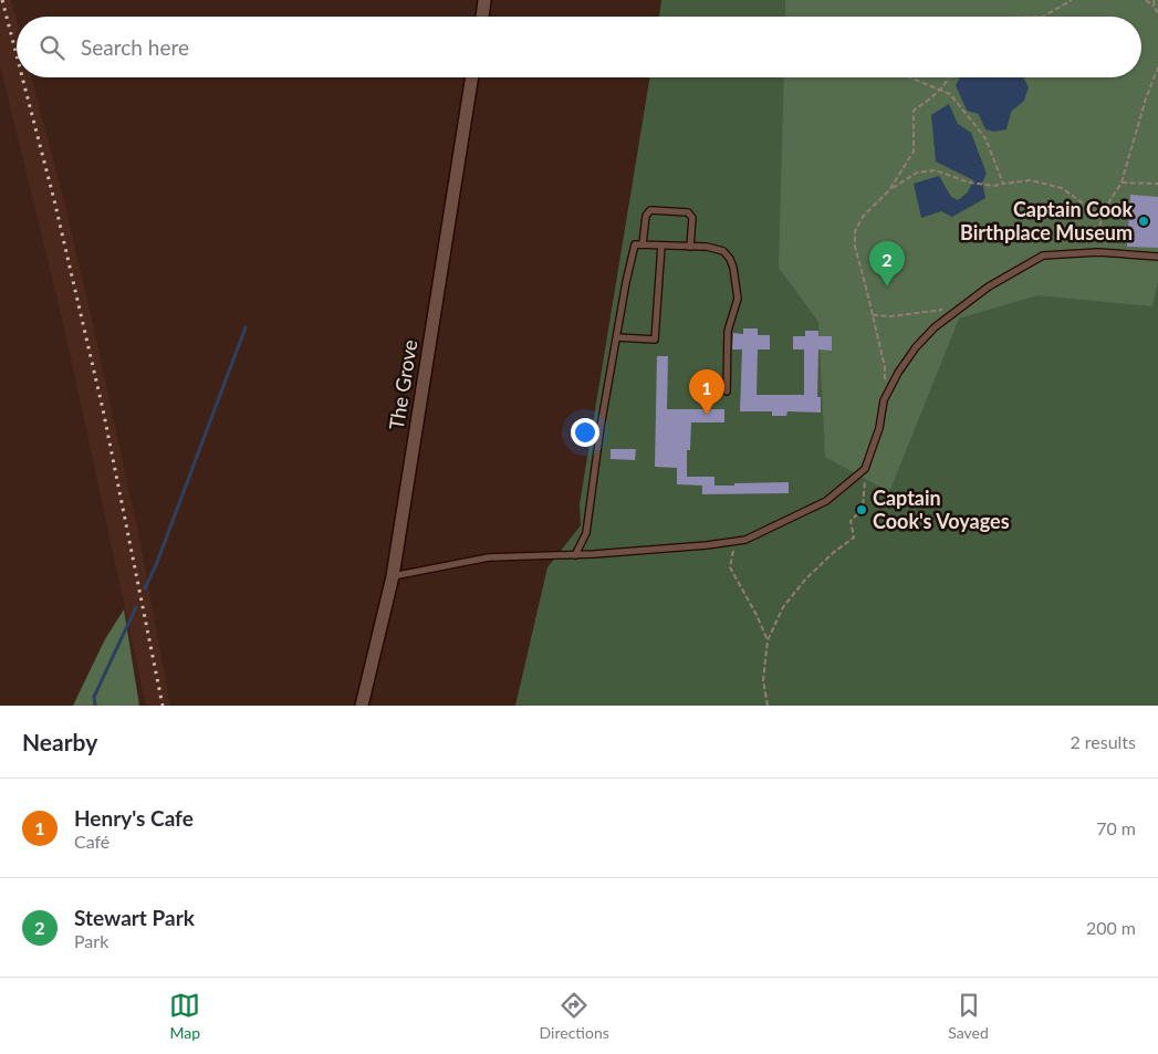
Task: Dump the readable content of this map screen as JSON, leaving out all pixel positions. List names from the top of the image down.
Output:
{
  "streets": {
    "street": ["The Grove"]
  },
  "places": ["Captain Cook Birthplace Museum", "Captain Cook's Voyages"],
  "page": {
    "search": "Search here",
    "pins": ["2", "1"],
    "heading": ["Nearby", "2 results"],
    "list": [
      {
        "mark": "1",
        "name": "Henry's Cafe",
        "note": "Café",
        "value": "70 m"
      },
      {
        "mark": "2",
        "name": "Stewart Park",
        "note": "Park",
        "value": "200 m"
      }
    ],
    "nav": ["Map", "Directions", "Saved"]
  }
}
